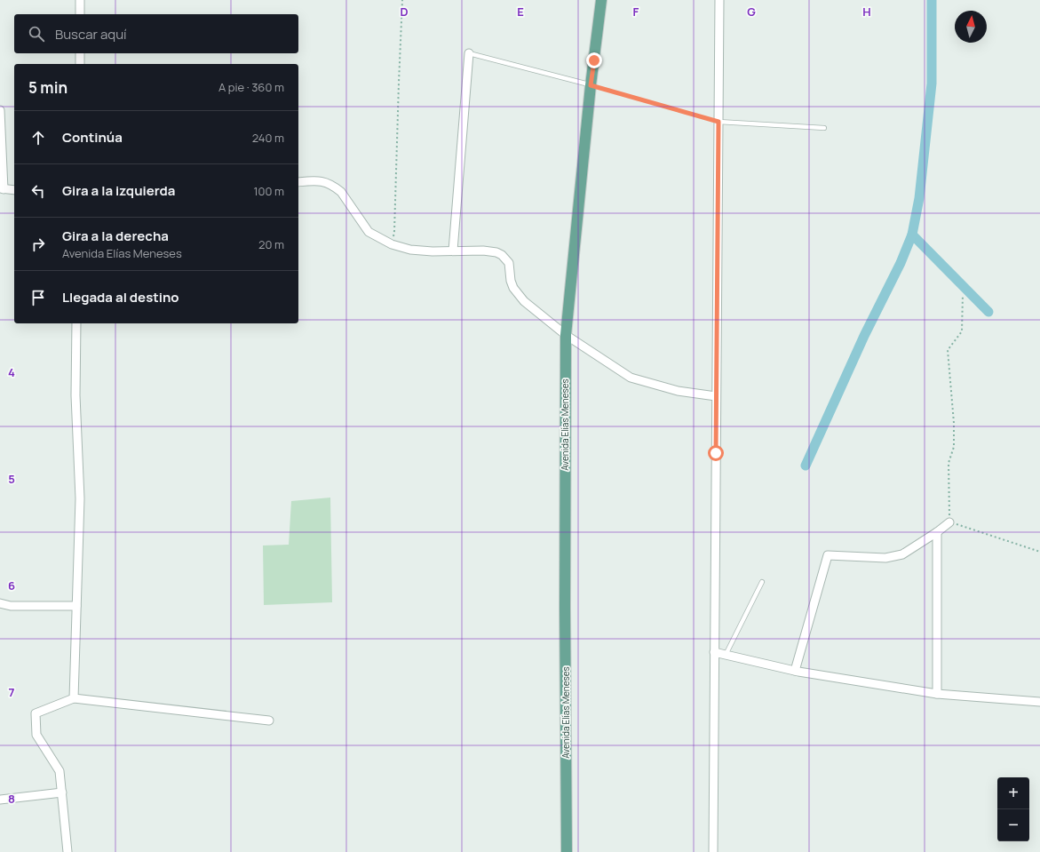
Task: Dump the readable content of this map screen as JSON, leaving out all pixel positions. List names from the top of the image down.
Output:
{
  "streets": {
    "main road": ["Avenida Elías Meneses"]
  },
  "north": "top",
  "page": {
    "search": "Buscar aquí",
    "heading": ["5 min", "A pie · 360 m"],
    "list": [
      ["Continúa", "240 m"],
      ["Gira a la izquierda", "100 m"],
      ["Gira a la derecha", "Avenida Elías Meneses", "20 m"],
      "Llegada al destino"
    ],
    "map_buttons": ["+", "−"]
  },
  "grid": {
    "columns": [
      "D",
      "E",
      "F",
      "G",
      "H"
    ],
    "rows": [
      "4",
      "5",
      "6",
      "7",
      "8"
    ]
  }
}
